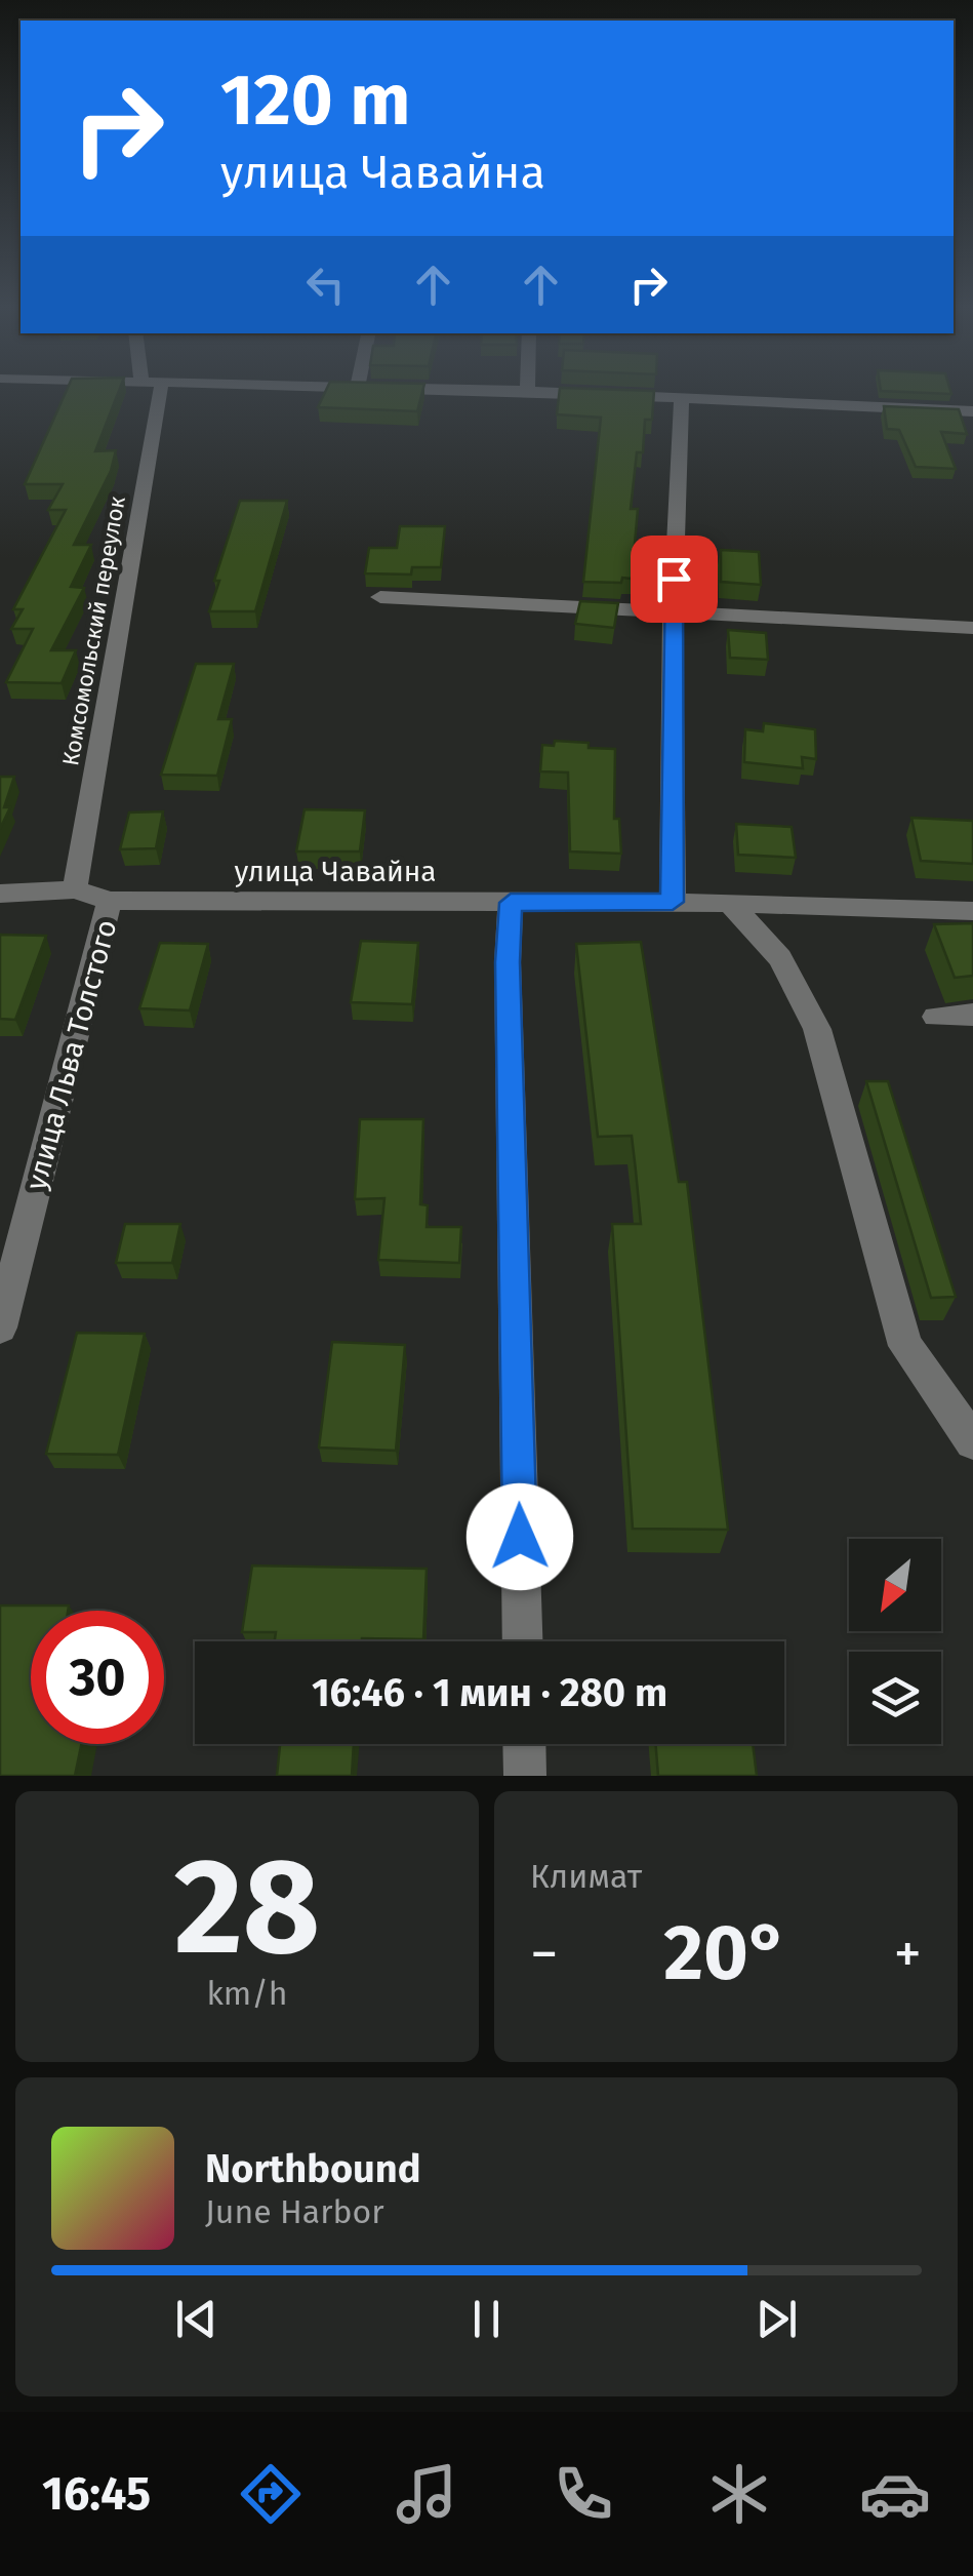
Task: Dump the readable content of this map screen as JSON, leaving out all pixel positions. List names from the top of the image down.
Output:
{
  "streets": {
    "street": ["Комсомольский переулок", "улица Чавайна", "улица Льва Толстого"]
  },
  "crossings": [
    ["Комсомольский переулок", "улица Чавайна"],
    ["улица Чавайна", "улица Льва Толстого"]
  ],
  "north": "bottom left",
  "page": {
    "turn": ["120 m", "улица Чавайна"],
    "limit": "30",
    "trip": "16:46 · 1 мин · 280 m",
    "tile": [
      ["28", "km/h"],
      "Климат"
    ],
    "heat": ["−", "20°", "+"],
    "song": ["Northbound", "June Harbor"],
    "tabs": "16:45"
  }
}
